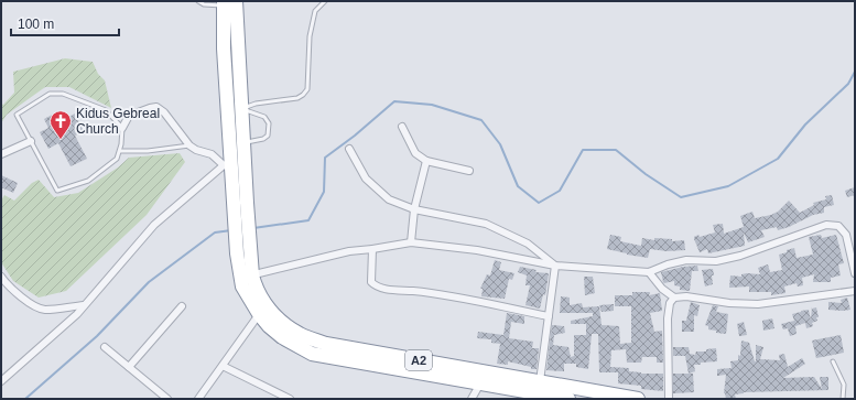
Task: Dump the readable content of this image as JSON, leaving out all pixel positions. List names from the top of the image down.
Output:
{
  "streets": {
    "highway": ["A2"]
  },
  "places": {
    "church": ["Kidus Gebreal Church"]
  },
  "scale_bar": "100 m"
}
